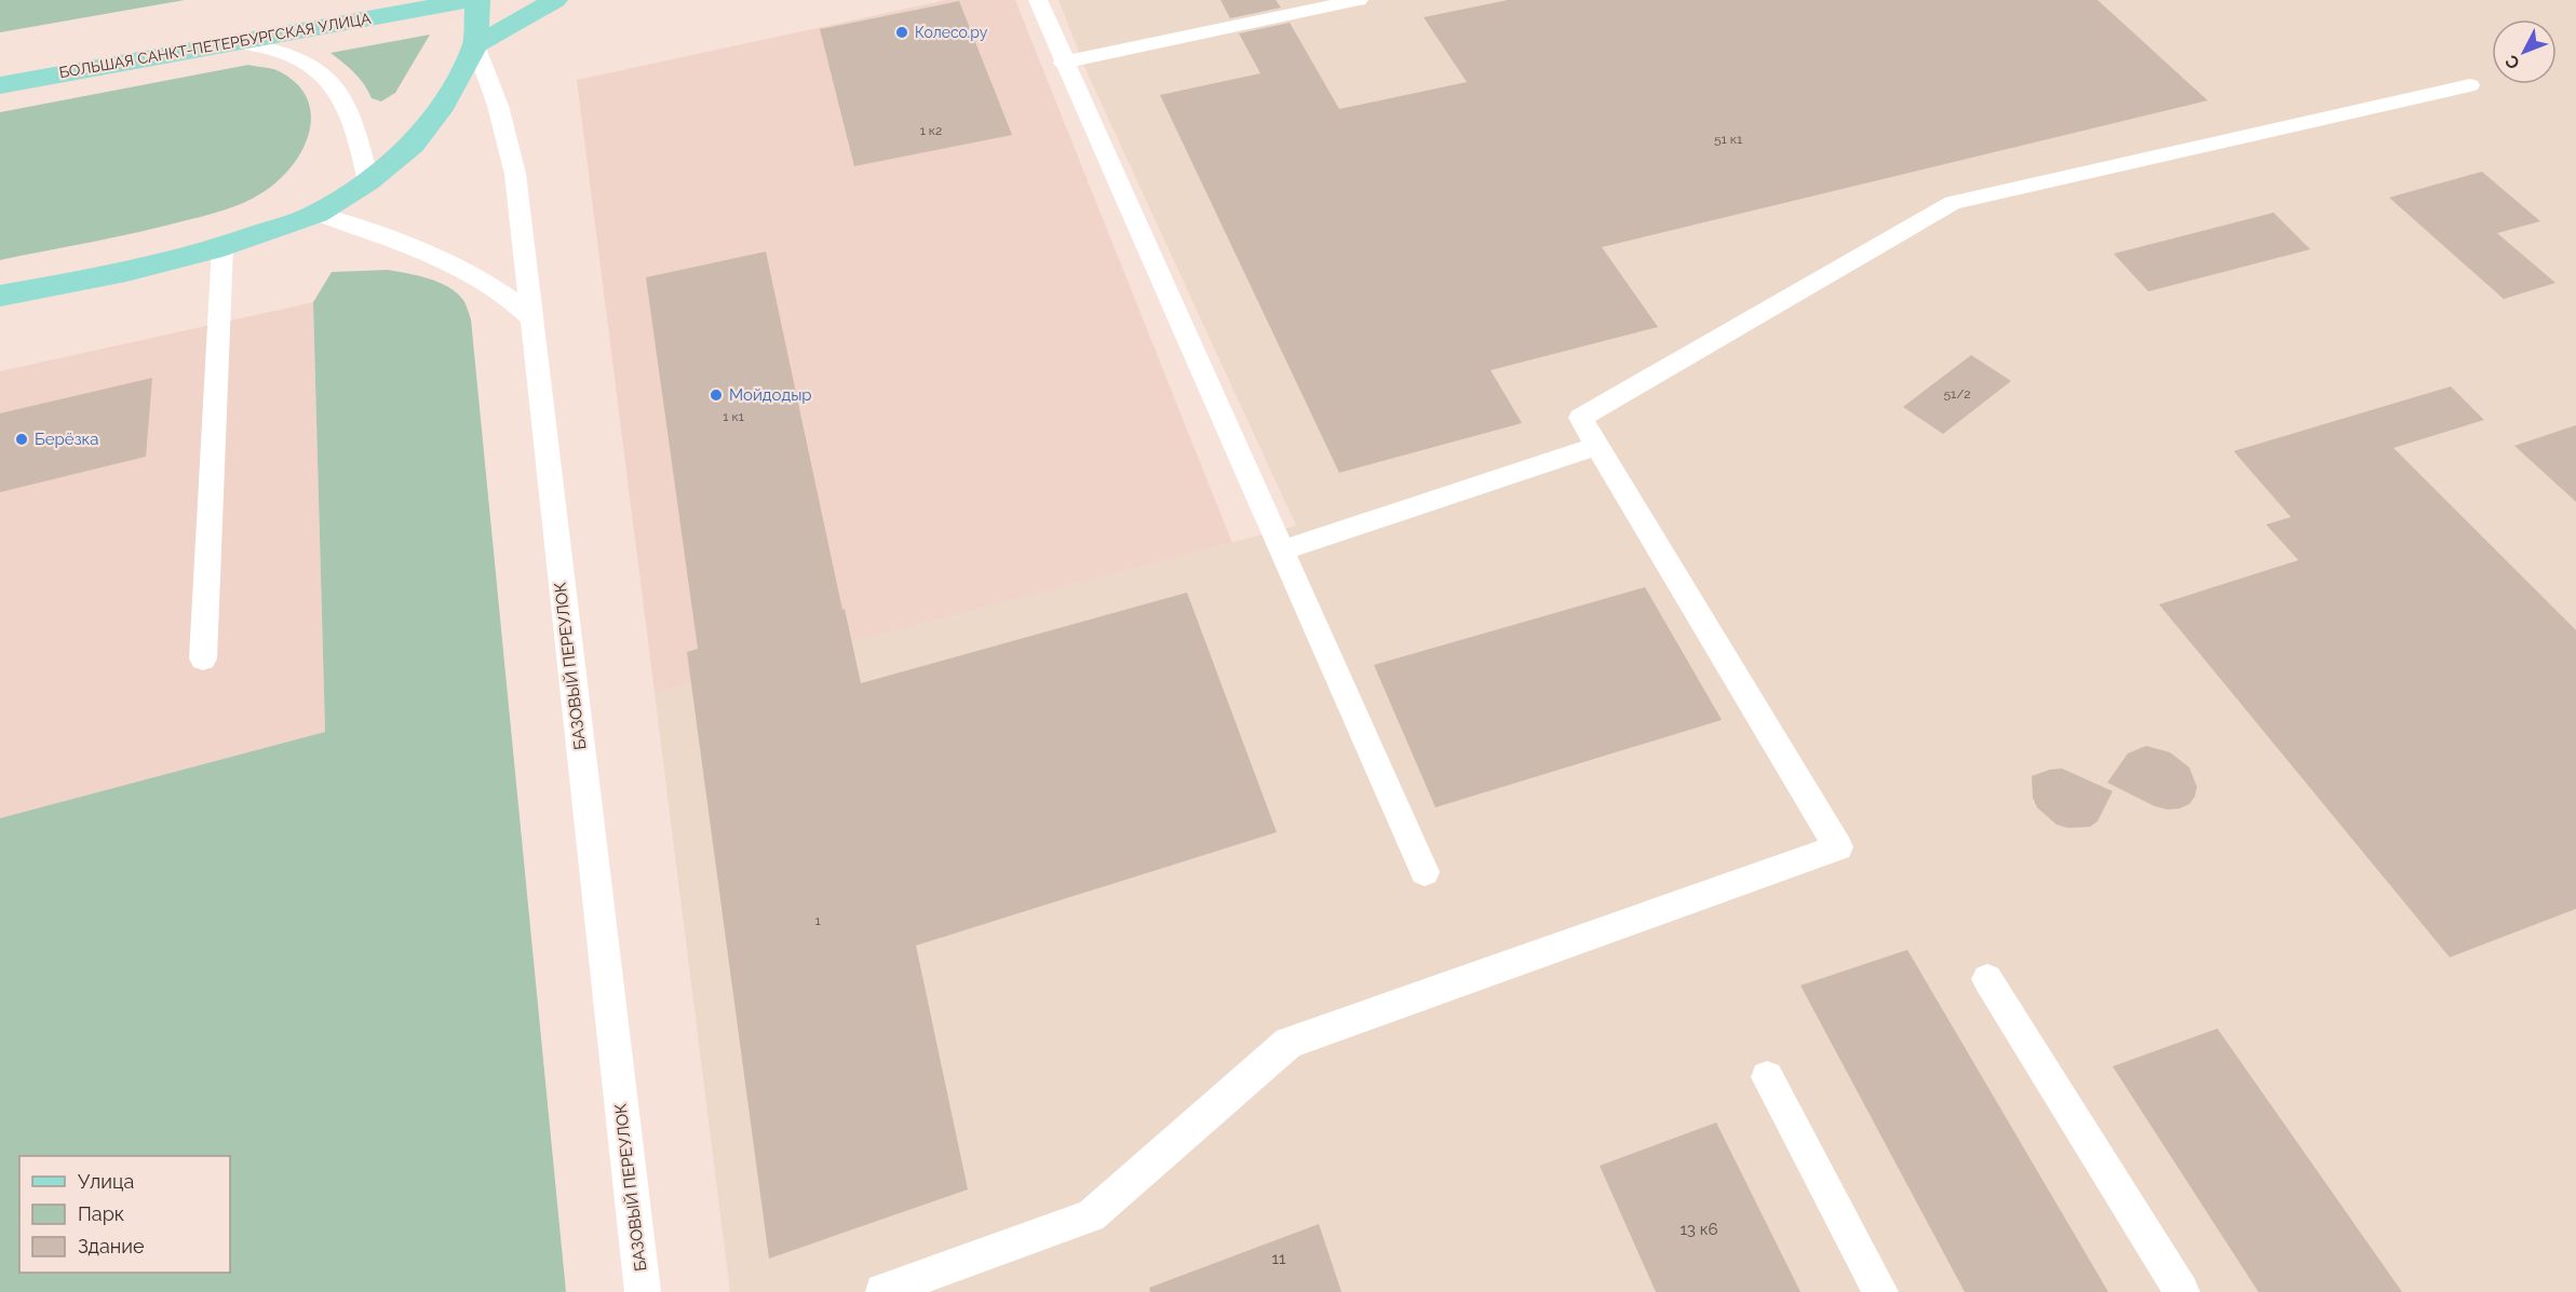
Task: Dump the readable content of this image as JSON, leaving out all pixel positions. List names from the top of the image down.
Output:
{
  "streets": {
    "main road": ["БОЛЬШАЯ САНКТ-ПЕТЕРБУРГСКАЯ УЛИЦА"],
    "lane": ["БАЗОВЫЙ ПЕРЕУЛОК"]
  },
  "places": ["Колесо.ру", "Мойдодыр", "Берёзка"],
  "house_numbers": [
    "1 к2",
    "51 к1",
    "51/2",
    "1 к1",
    "1",
    "13 к6",
    "11"
  ],
  "legend": ["Улица", "Парк", "Здание"],
  "north": "bottom left"
}
